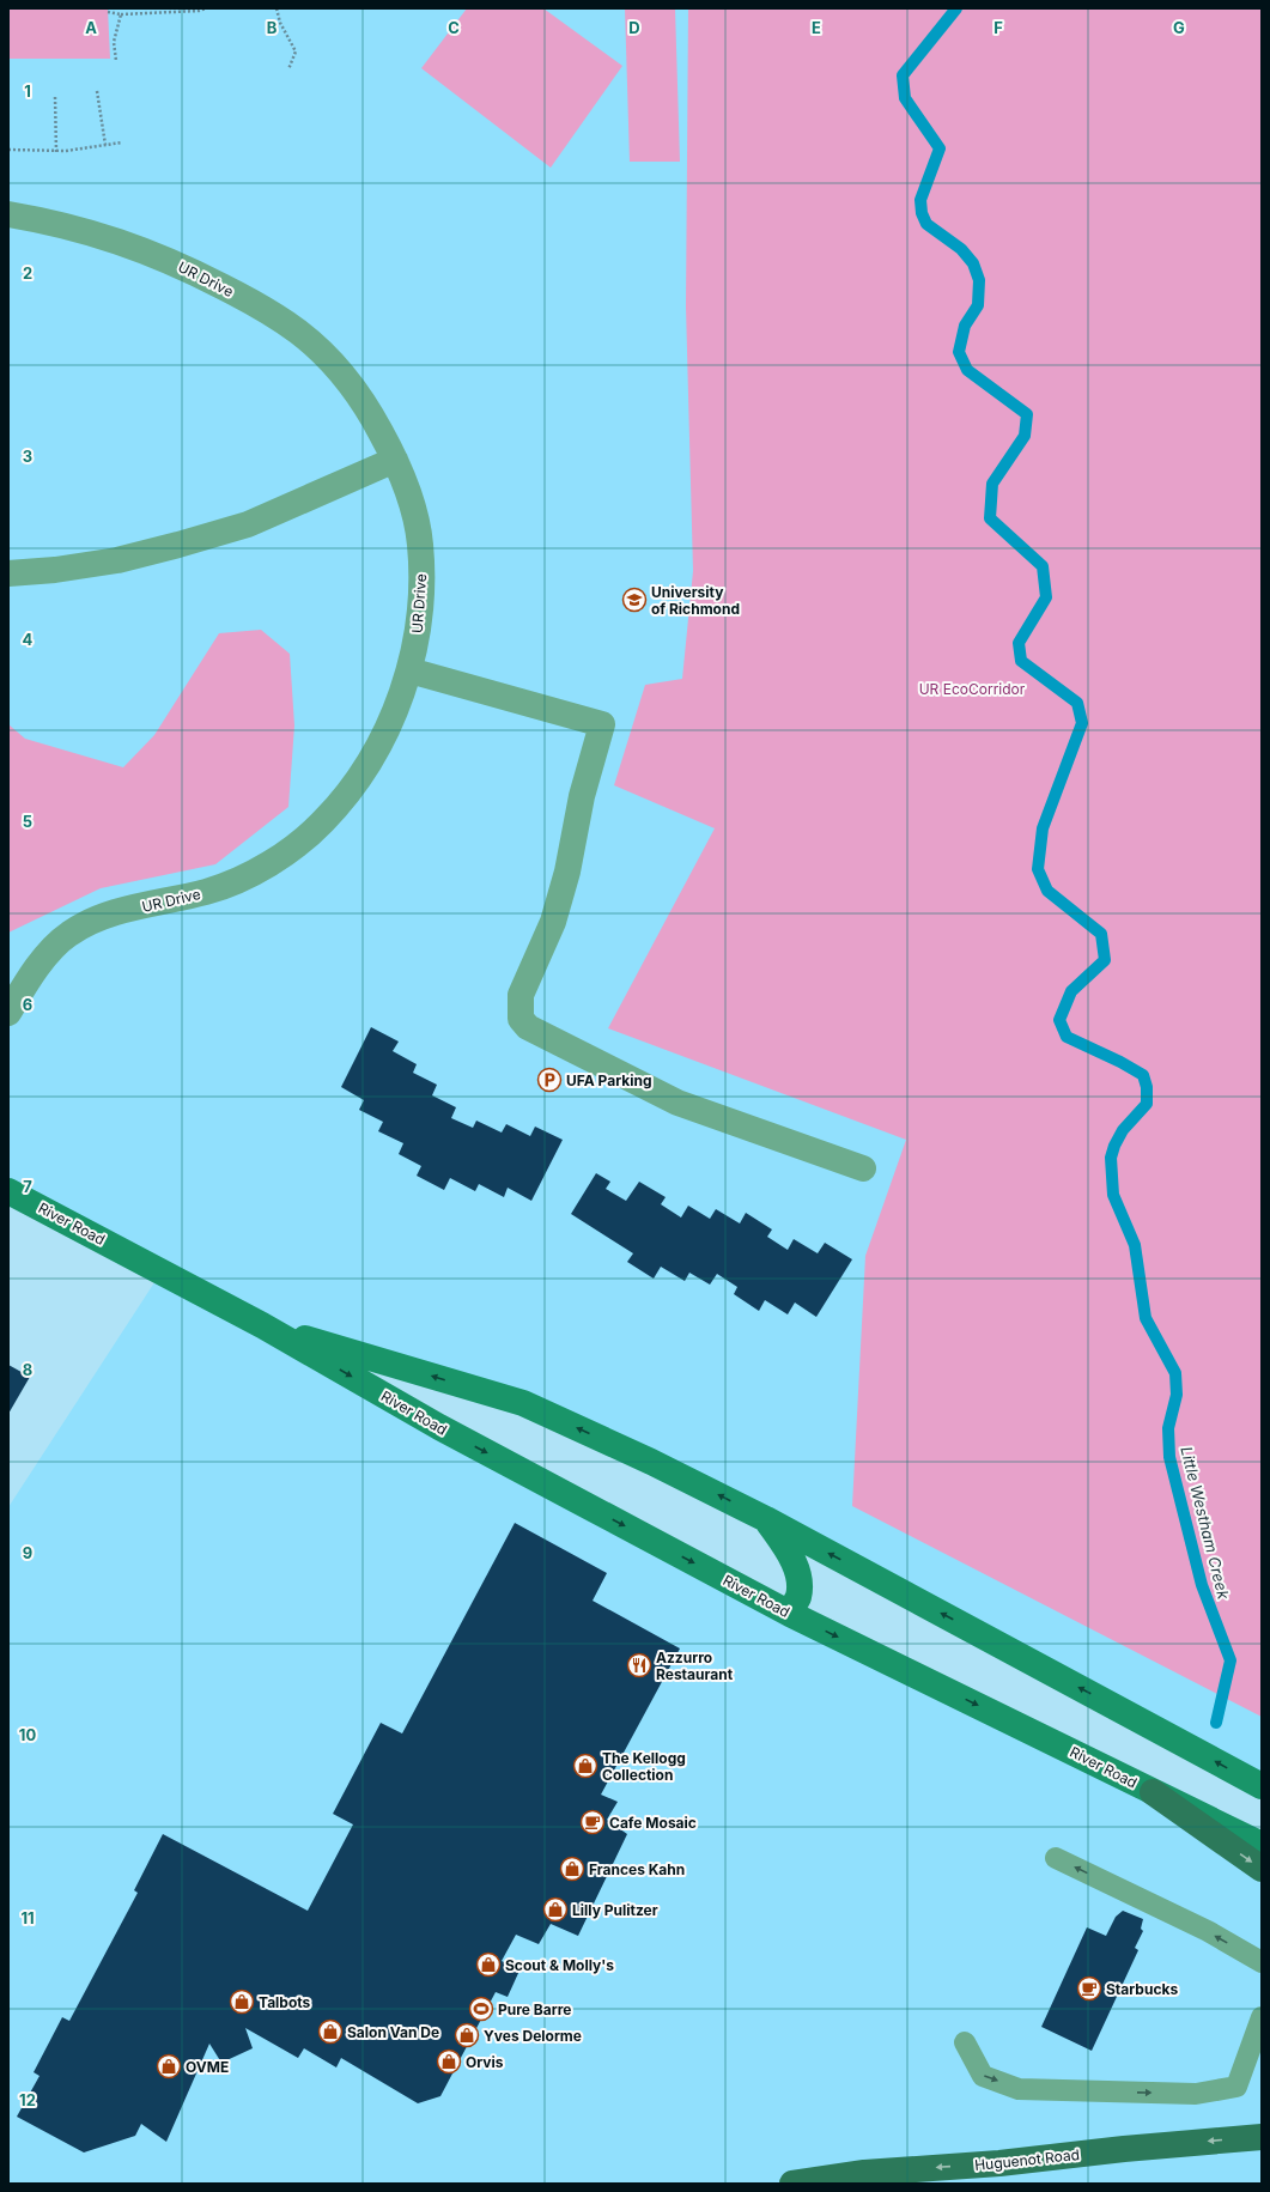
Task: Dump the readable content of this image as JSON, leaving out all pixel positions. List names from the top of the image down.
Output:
{
  "streets": {
    "main road": ["River Road", "Huguenot Road"],
    "street": ["UR Drive"]
  },
  "one_way": ["Huguenot Road"],
  "water": ["Little Westham Creek"],
  "parks": ["UR EcoCorridor"],
  "places": {
    "school or university": ["University of Richmond"],
    "parking": ["UFA Parking"],
    "restaurant": ["Azzurro Restaurant"],
    "shop": [
      "The Kellogg Collection",
      "Frances Kahn",
      "Lilly Pulitzer",
      "Scout & Molly's",
      "Talbots",
      "Salon Van De",
      "Yves Delorme",
      "Orvis",
      "OVME"
    ],
    "cafe": ["Cafe Mosaic", "Starbucks"],
    "sports": ["Pure Barre"]
  },
  "grid": {
    "columns": [
      "A",
      "B",
      "C",
      "D",
      "E",
      "F",
      "G"
    ],
    "rows": [
      "1",
      "2",
      "3",
      "4",
      "5",
      "6",
      "7",
      "8",
      "9",
      "10",
      "11",
      "12"
    ]
  }
}
